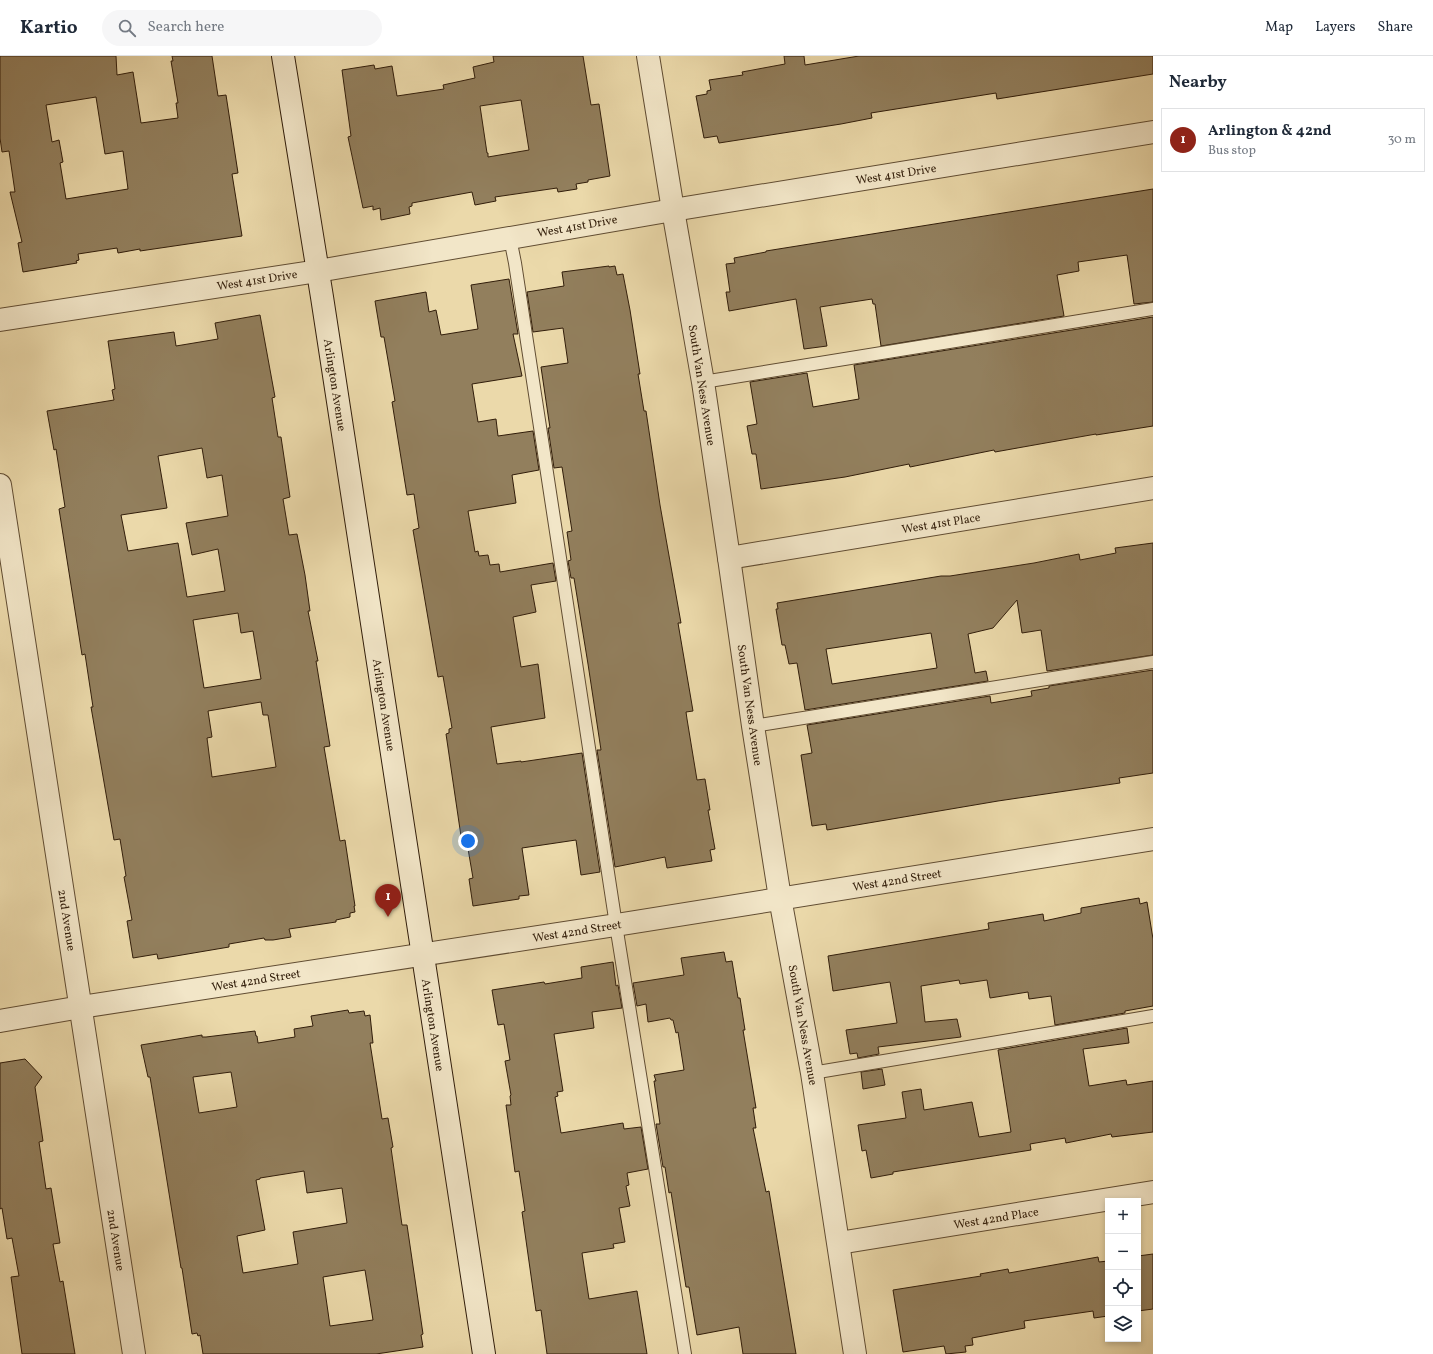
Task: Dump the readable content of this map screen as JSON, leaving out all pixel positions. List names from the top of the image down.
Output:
{
  "streets": {
    "street": [
      "West 41st Drive",
      "Arlington Avenue",
      "South Van Ness Avenue",
      "West 41st Place",
      "West 42nd Street",
      "2nd Avenue",
      "West 42nd Place"
    ]
  },
  "crossings": [
    ["West 41st Drive", "Arlington Avenue"],
    ["West 41st Drive", "South Van Ness Avenue"],
    ["Arlington Avenue", "West 42nd Street"],
    ["South Van Ness Avenue", "West 41st Place"],
    ["South Van Ness Avenue", "West 42nd Street"],
    ["South Van Ness Avenue", "West 42nd Place"],
    ["West 42nd Street", "2nd Avenue"]
  ],
  "page": {
    "header": "Kartio",
    "search": "Search here",
    "nav": ["Map", "Layers", "Share"],
    "heading": "Nearby",
    "list": [
      {
        "mark": "1",
        "name": "Arlington & 42nd",
        "note": "Bus stop",
        "value": "30 m"
      }
    ],
    "pins": "1",
    "map_buttons": ["+", "−"]
  }
}
